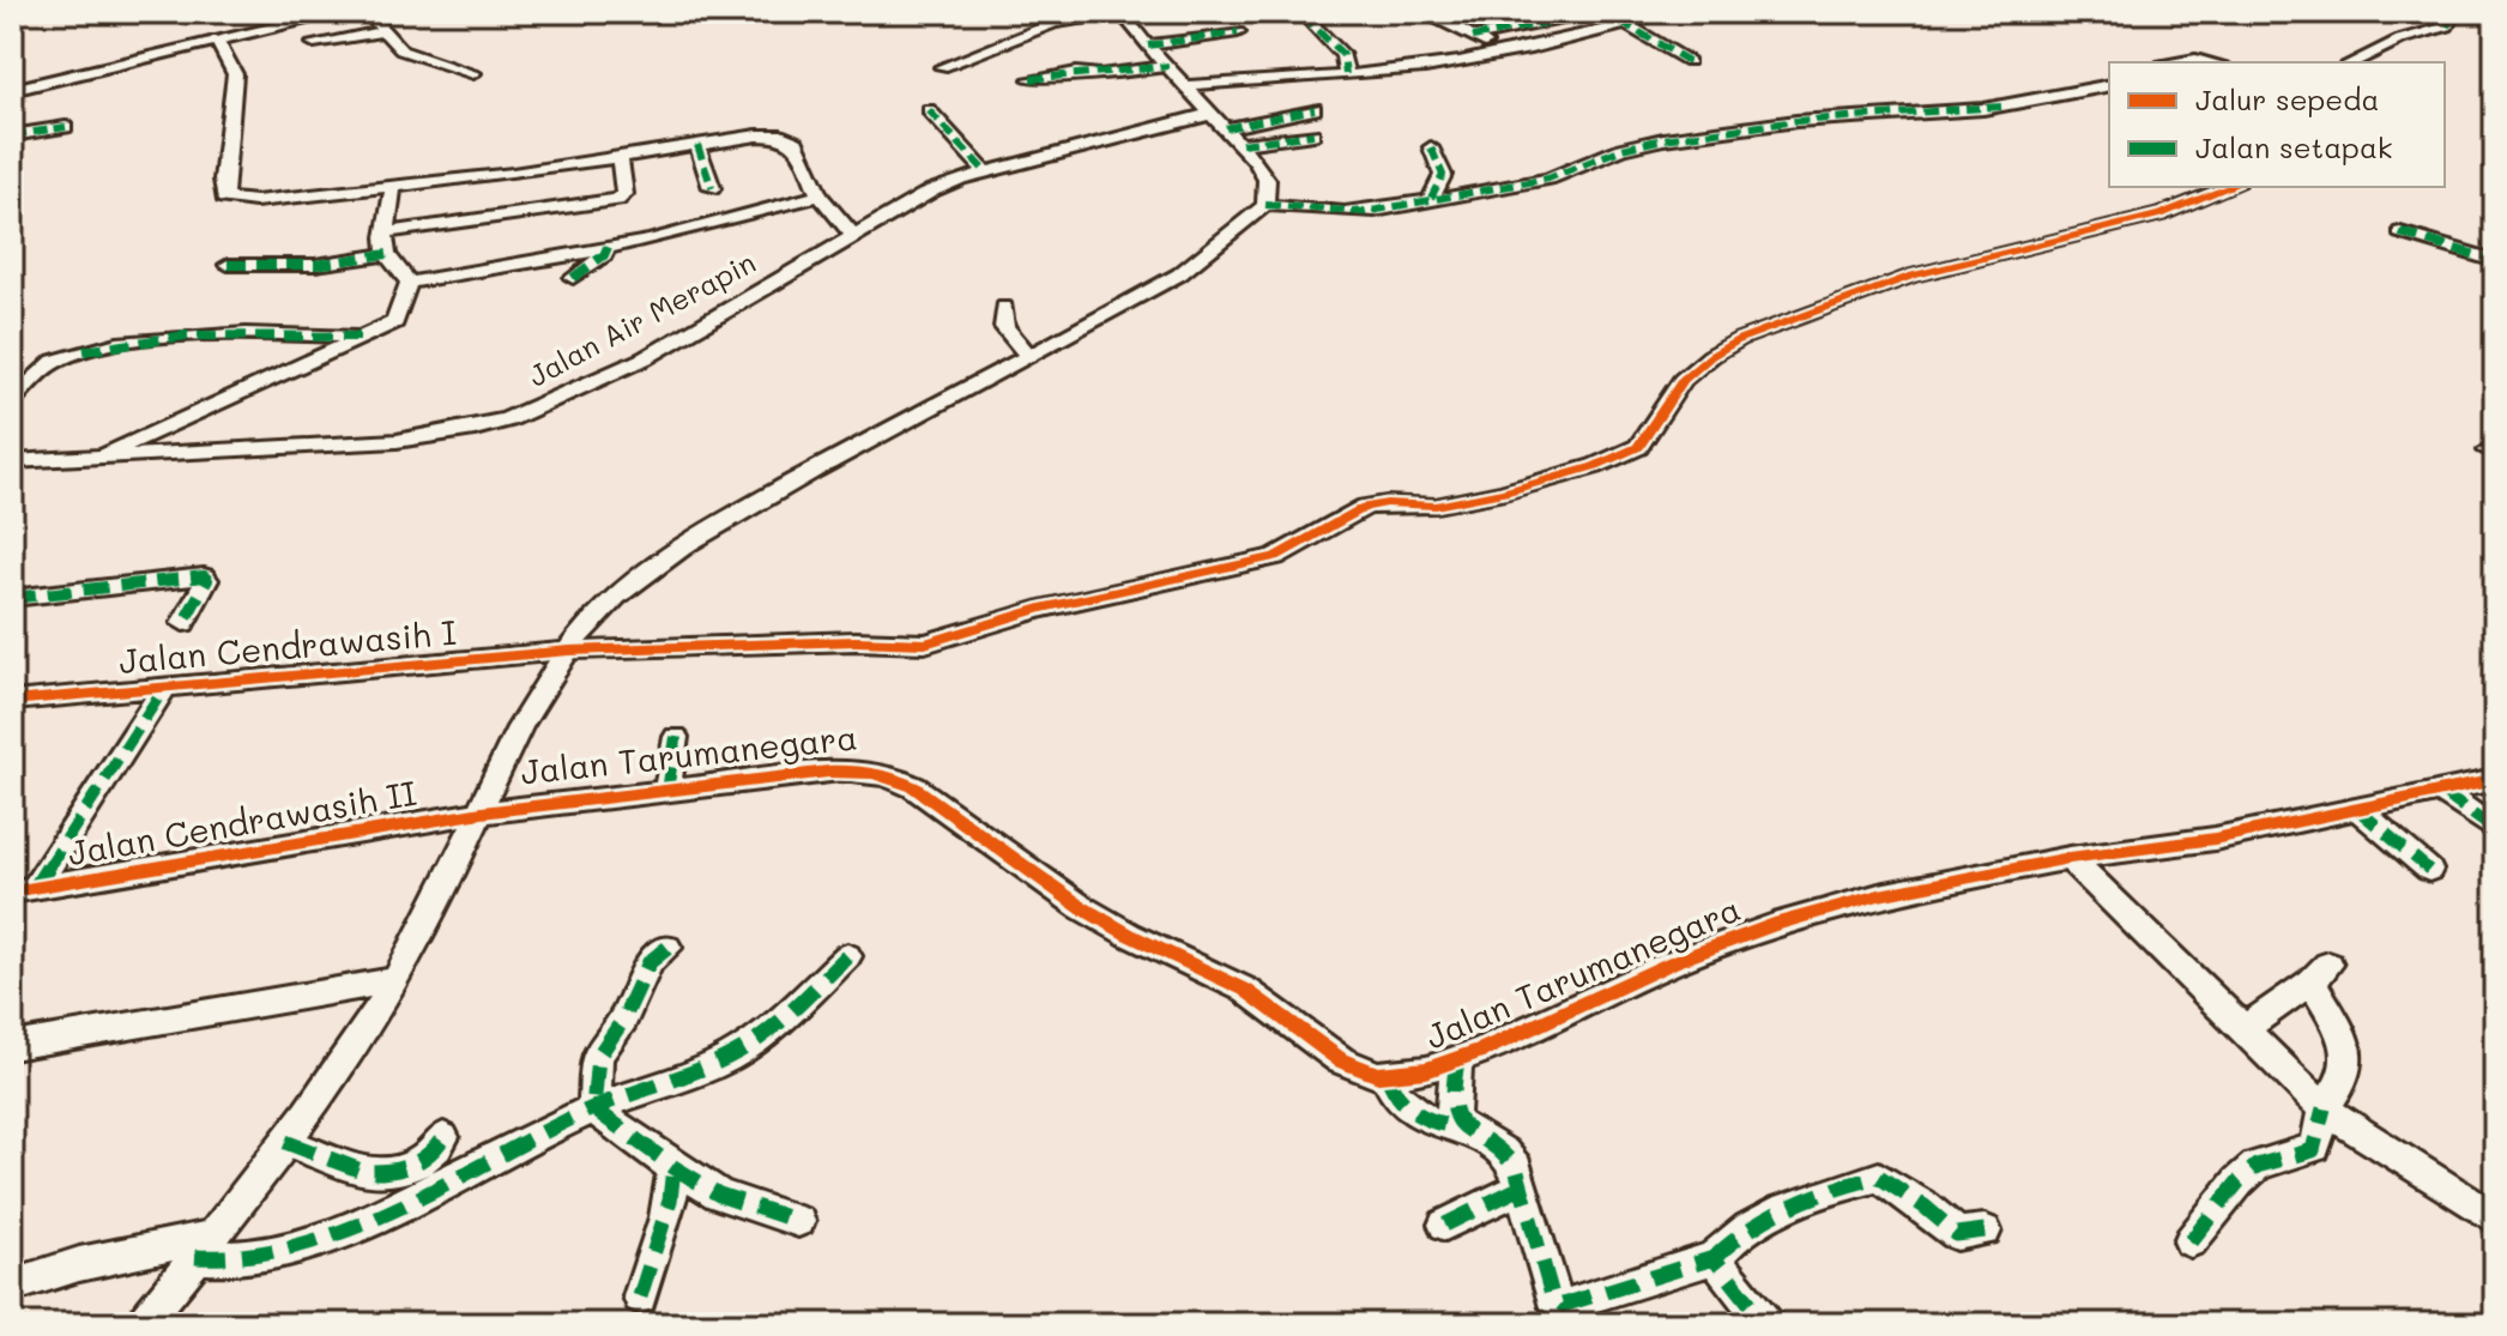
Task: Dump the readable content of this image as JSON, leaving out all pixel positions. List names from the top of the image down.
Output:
{
  "streets": {
    "street": [
      "Jalan Air Merapin",
      "Jalan Cendrawasih I",
      "Jalan Tarumanegara",
      "Jalan Cendrawasih II"
    ]
  },
  "crossings": [
    ["Jalan Tarumanegara", "Jalan Cendrawasih II"]
  ],
  "legend": ["Jalur sepeda", "Jalan setapak"]
}
